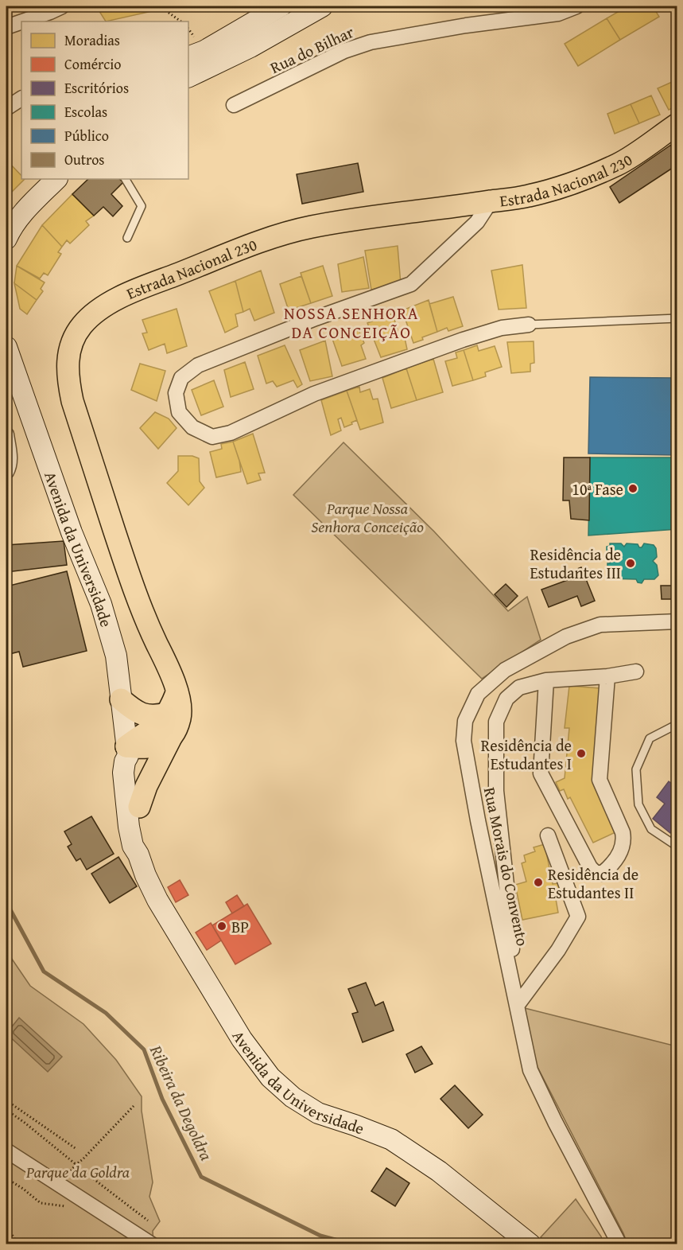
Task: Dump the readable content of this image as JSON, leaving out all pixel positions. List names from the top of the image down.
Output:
{
  "streets": {
    "main road": ["Estrada Nacional 230", "Avenida da Universidade"],
    "street": ["Rua do Bilhar", "Rua Morais do Convento"]
  },
  "crossings": [
    ["Estrada Nacional 230", "Avenida da Universidade"]
  ],
  "districts": ["NOSSA SENHORA DA CONCEIÇÃO"],
  "water": ["Ribeira da Degoldra"],
  "parks": ["Parque Nossa Senhora Conceição", "Parque da Goldra"],
  "places": [
    "10ª Fase",
    "Residência de Estudantes III",
    "Residência de Estudantes I",
    "Residência de Estudantes II",
    "BP"
  ],
  "legend": [
    "Moradias",
    "Comércio",
    "Escritórios",
    "Escolas",
    "Público",
    "Outros"
  ]
}
